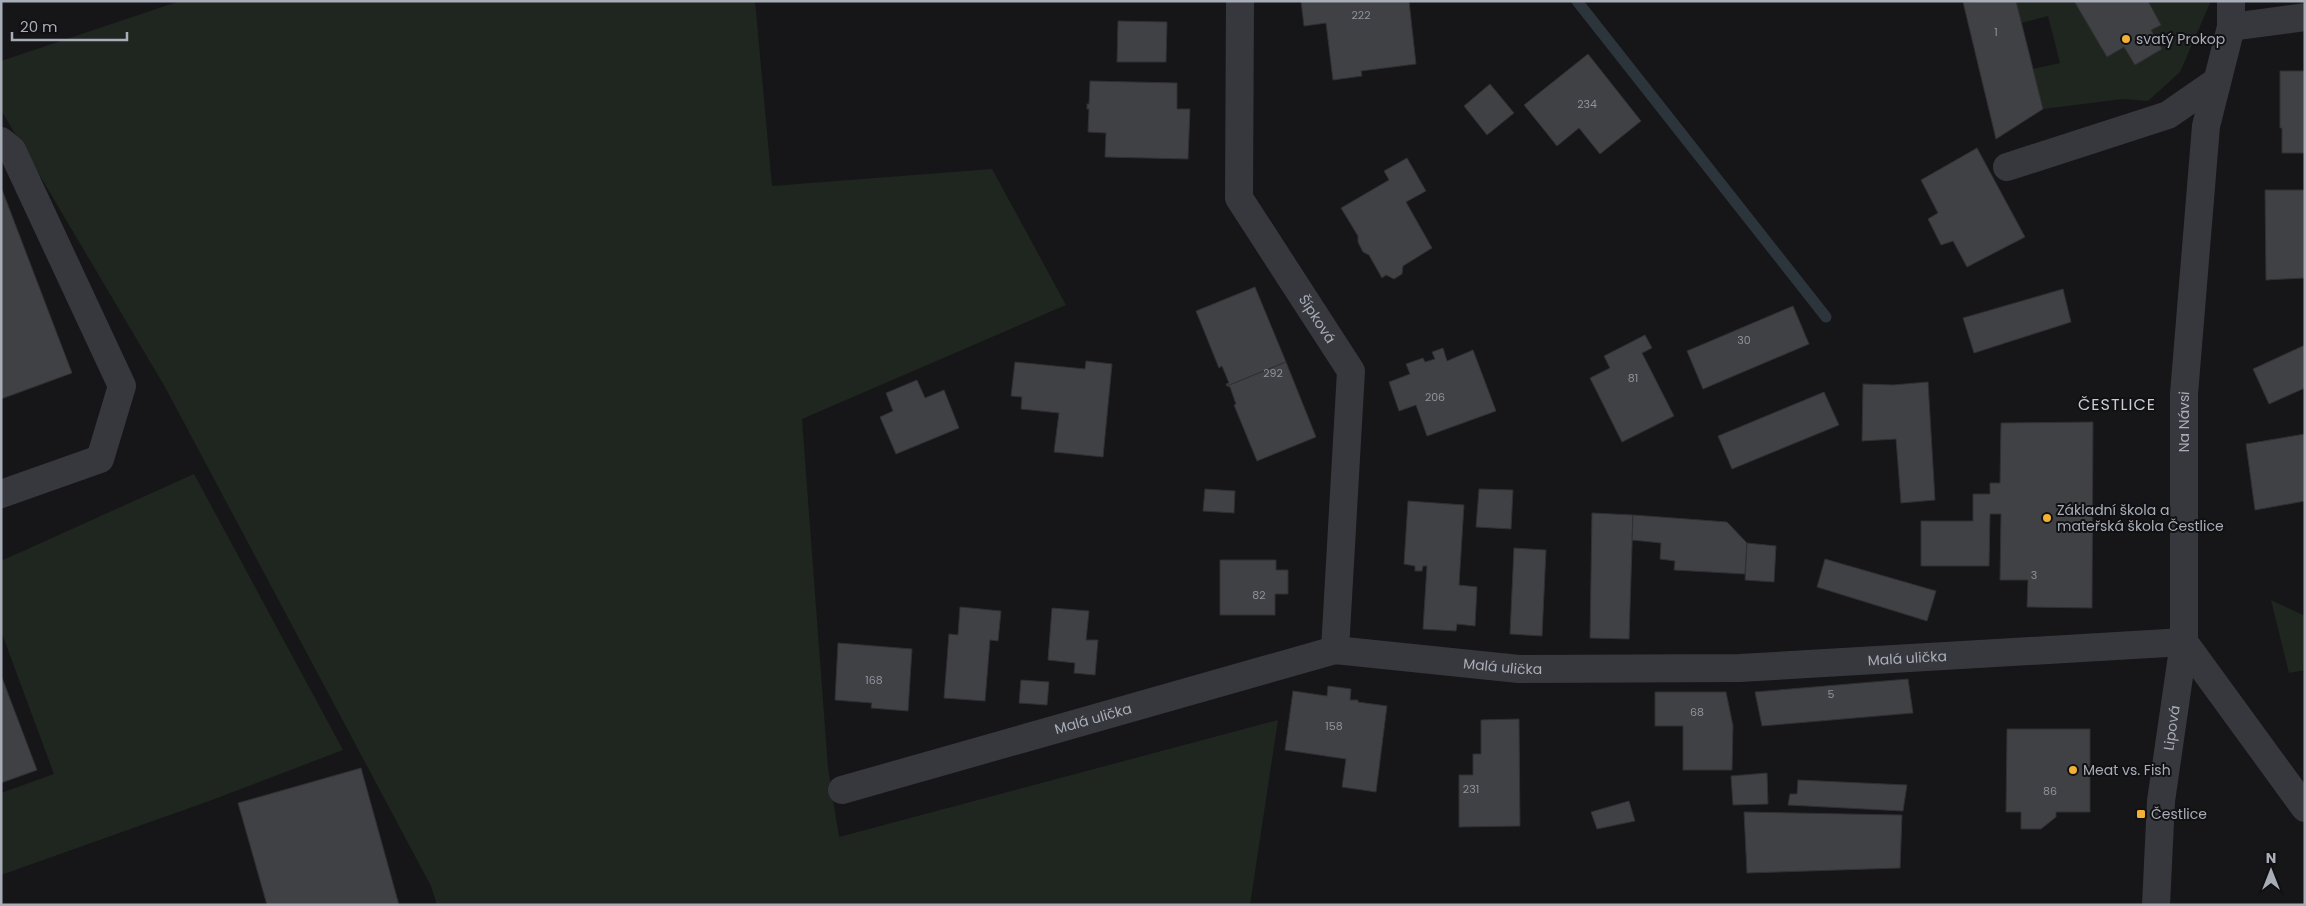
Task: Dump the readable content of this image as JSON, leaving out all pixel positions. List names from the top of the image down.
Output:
{
  "streets": {
    "street": [
      "Šípková",
      "Na Návsi",
      "Malá ulička",
      "Lipová"
    ]
  },
  "crossings": [
    ["Šípková", "Malá ulička"],
    ["Na Návsi", "Malá ulička"],
    ["Na Návsi", "Lipová"],
    ["Malá ulička", "Lipová"]
  ],
  "districts": ["ČESTLICE"],
  "places": {
    "other": ["svatý Prokop", "Základní škola a mateřská škola Čestlice", "Meat vs. Fish"],
    "transit": ["Čestlice"]
  },
  "house_numbers": [
    "222",
    "1",
    "234",
    "30",
    "292",
    "81",
    "206",
    "3",
    "82",
    "168",
    "5",
    "68",
    "158",
    "231",
    "86"
  ],
  "scale_bar": "20 m",
  "north": "top"
}
